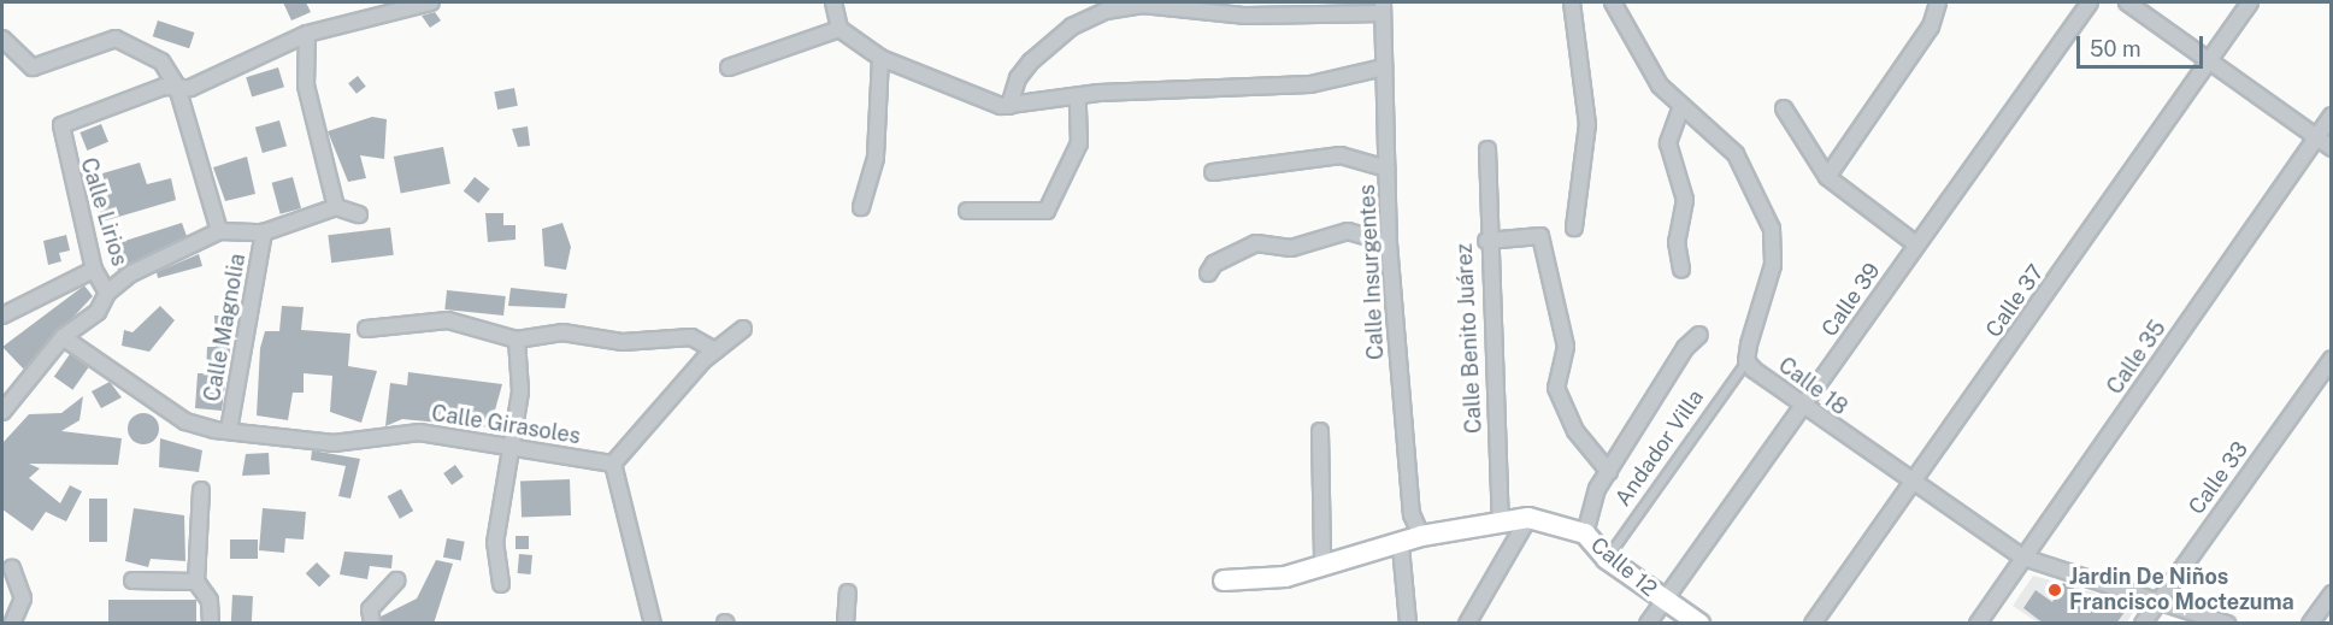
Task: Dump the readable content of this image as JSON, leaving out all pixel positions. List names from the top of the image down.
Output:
{
  "streets": {
    "street": [
      "Calle Lirios",
      "Calle Insurgentes",
      "Calle 39",
      "Calle 37",
      "Calle Magnolia",
      "Calle Benito Juárez",
      "Calle 35",
      "Calle 18",
      "Calle Girasoles",
      "Calle 33",
      "Calle 12"
    ],
    "lane": ["Andador Villa"]
  },
  "crossings": [
    ["Calle Lirios", "Calle Girasoles"],
    ["Calle 39", "Calle 18"],
    ["Calle 39", "Calle 12"],
    ["Calle 37", "Calle 18"],
    ["Calle Magnolia", "Calle Girasoles"],
    ["Calle 35", "Calle 18"],
    ["Calle 18", "Andador Villa"],
    ["Calle 18", "Calle 33"],
    ["Andador Villa", "Calle 12"]
  ],
  "places": ["Jardin De Niños Francisco Moctezuma"],
  "scale_bar": "50 m"
}
